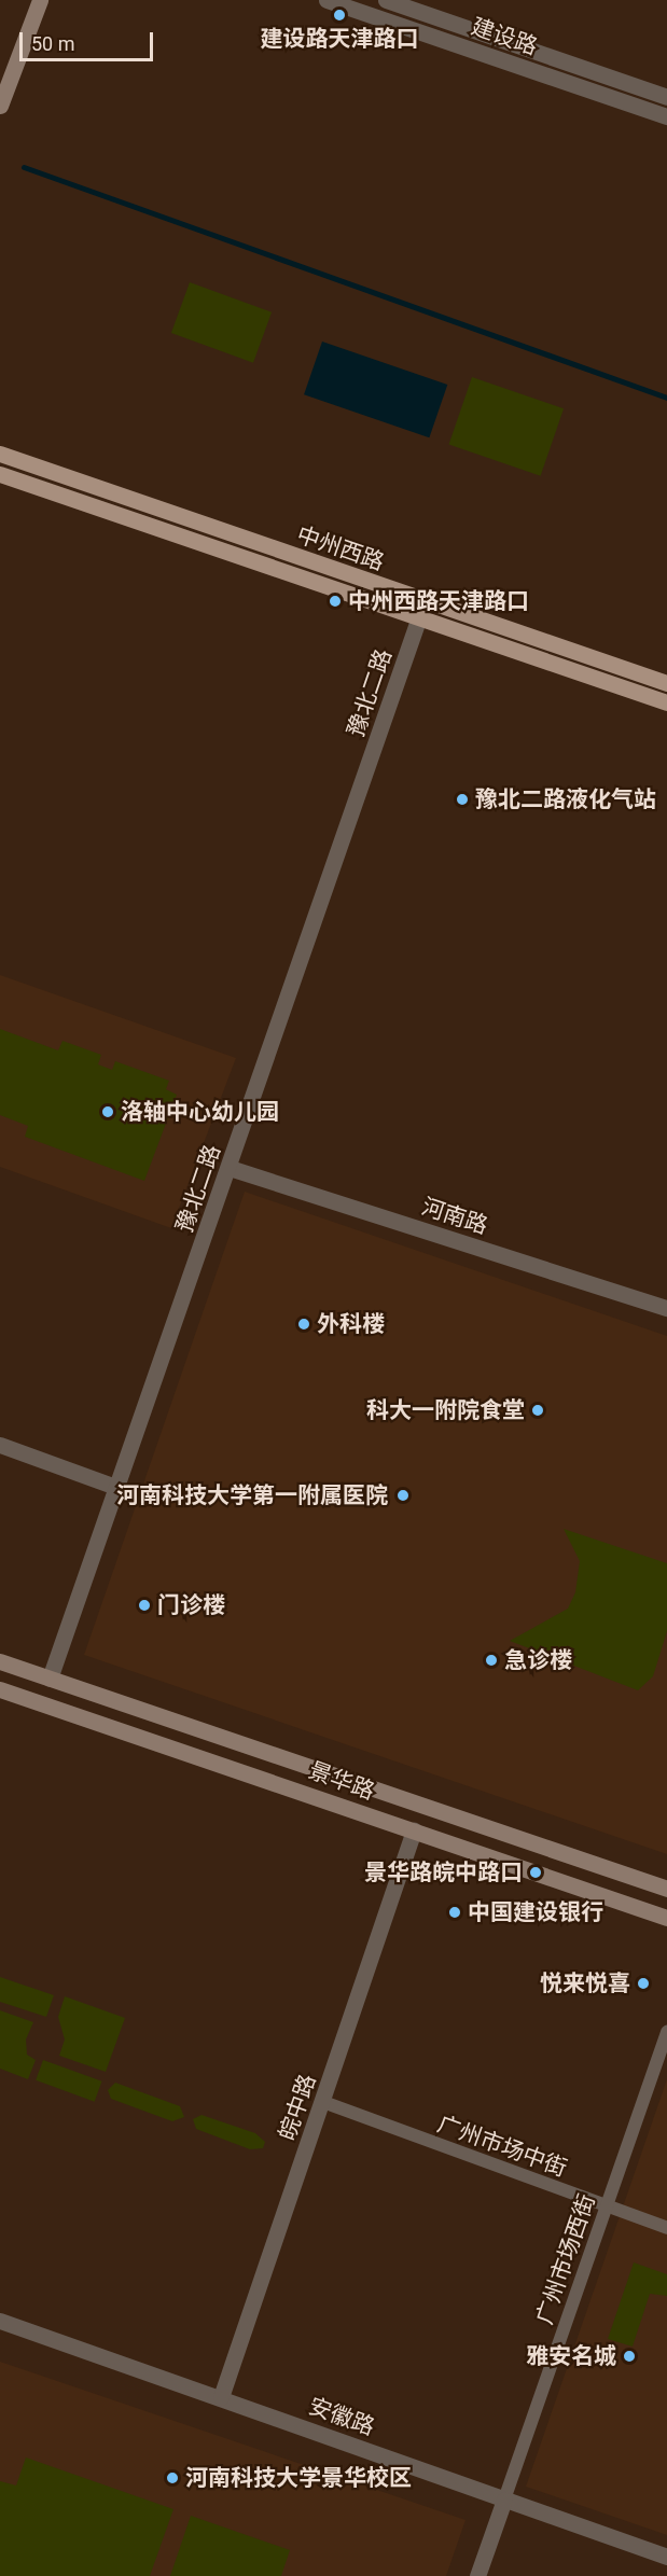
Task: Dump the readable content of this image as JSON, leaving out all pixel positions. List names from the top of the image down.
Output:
{
  "streets": {
    "main road": ["中州西路", "景华路"],
    "street": [
      "建设路",
      "豫北二路",
      "河南路",
      "皖中路",
      "广州市场中街",
      "广州市场西街",
      "安徽路"
    ]
  },
  "crossings": [
    ["中州西路", "豫北二路"],
    ["豫北二路", "河南路"],
    ["豫北二路", "景华路"],
    ["景华路", "皖中路"],
    ["皖中路", "广州市场中街"],
    ["皖中路", "安徽路"],
    ["广州市场中街", "广州市场西街"],
    ["广州市场西街", "安徽路"]
  ],
  "places": [
    "建设路天津路口",
    "中州西路天津路口",
    "豫北二路液化气站",
    "洛轴中心幼儿园",
    "外科楼",
    "科大一附院食堂",
    "河南科技大学第一附属医院",
    "门诊楼",
    "急诊楼",
    "景华路皖中路口",
    "中国建设银行",
    "悦来悦喜",
    "雅安名城",
    "河南科技大学景华校区"
  ],
  "scale_bar": "50 m"
}
